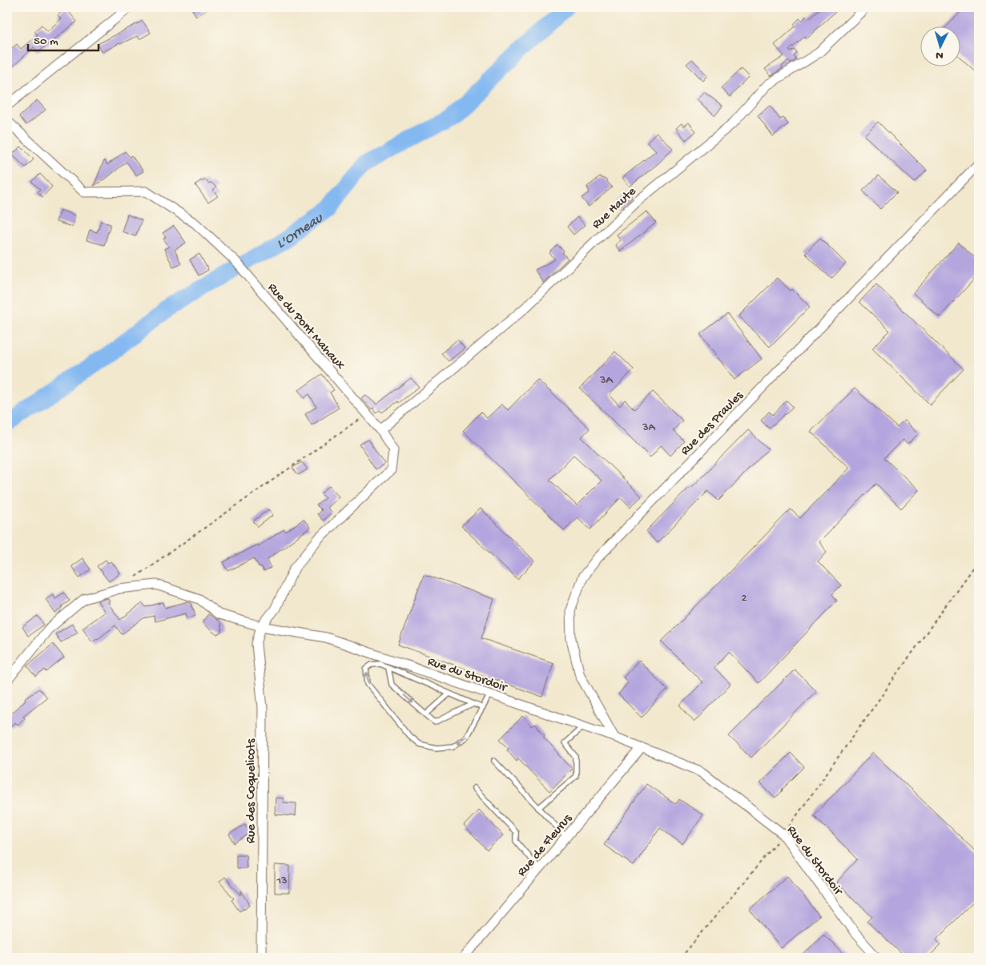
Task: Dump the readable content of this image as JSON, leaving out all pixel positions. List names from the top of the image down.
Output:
{
  "streets": {
    "street": [
      "Rue Haute",
      "Rue du Pont Mahaux",
      "Rue des Praules",
      "Rue du Stordoir",
      "Rue des Coquelicots",
      "Rue de Fleurus"
    ]
  },
  "crossings": [
    ["Rue Haute", "Rue du Pont Mahaux"],
    ["Rue du Pont Mahaux", "Rue du Stordoir"],
    ["Rue du Pont Mahaux", "Rue des Coquelicots"],
    ["Rue des Praules", "Rue du Stordoir"],
    ["Rue du Stordoir", "Rue des Coquelicots"],
    ["Rue du Stordoir", "Rue de Fleurus"]
  ],
  "water": ["L'Orneau"],
  "house_numbers": [
    "3A",
    "3A",
    "2",
    "13"
  ],
  "scale_bar": "50 m",
  "north": "bottom"
}
